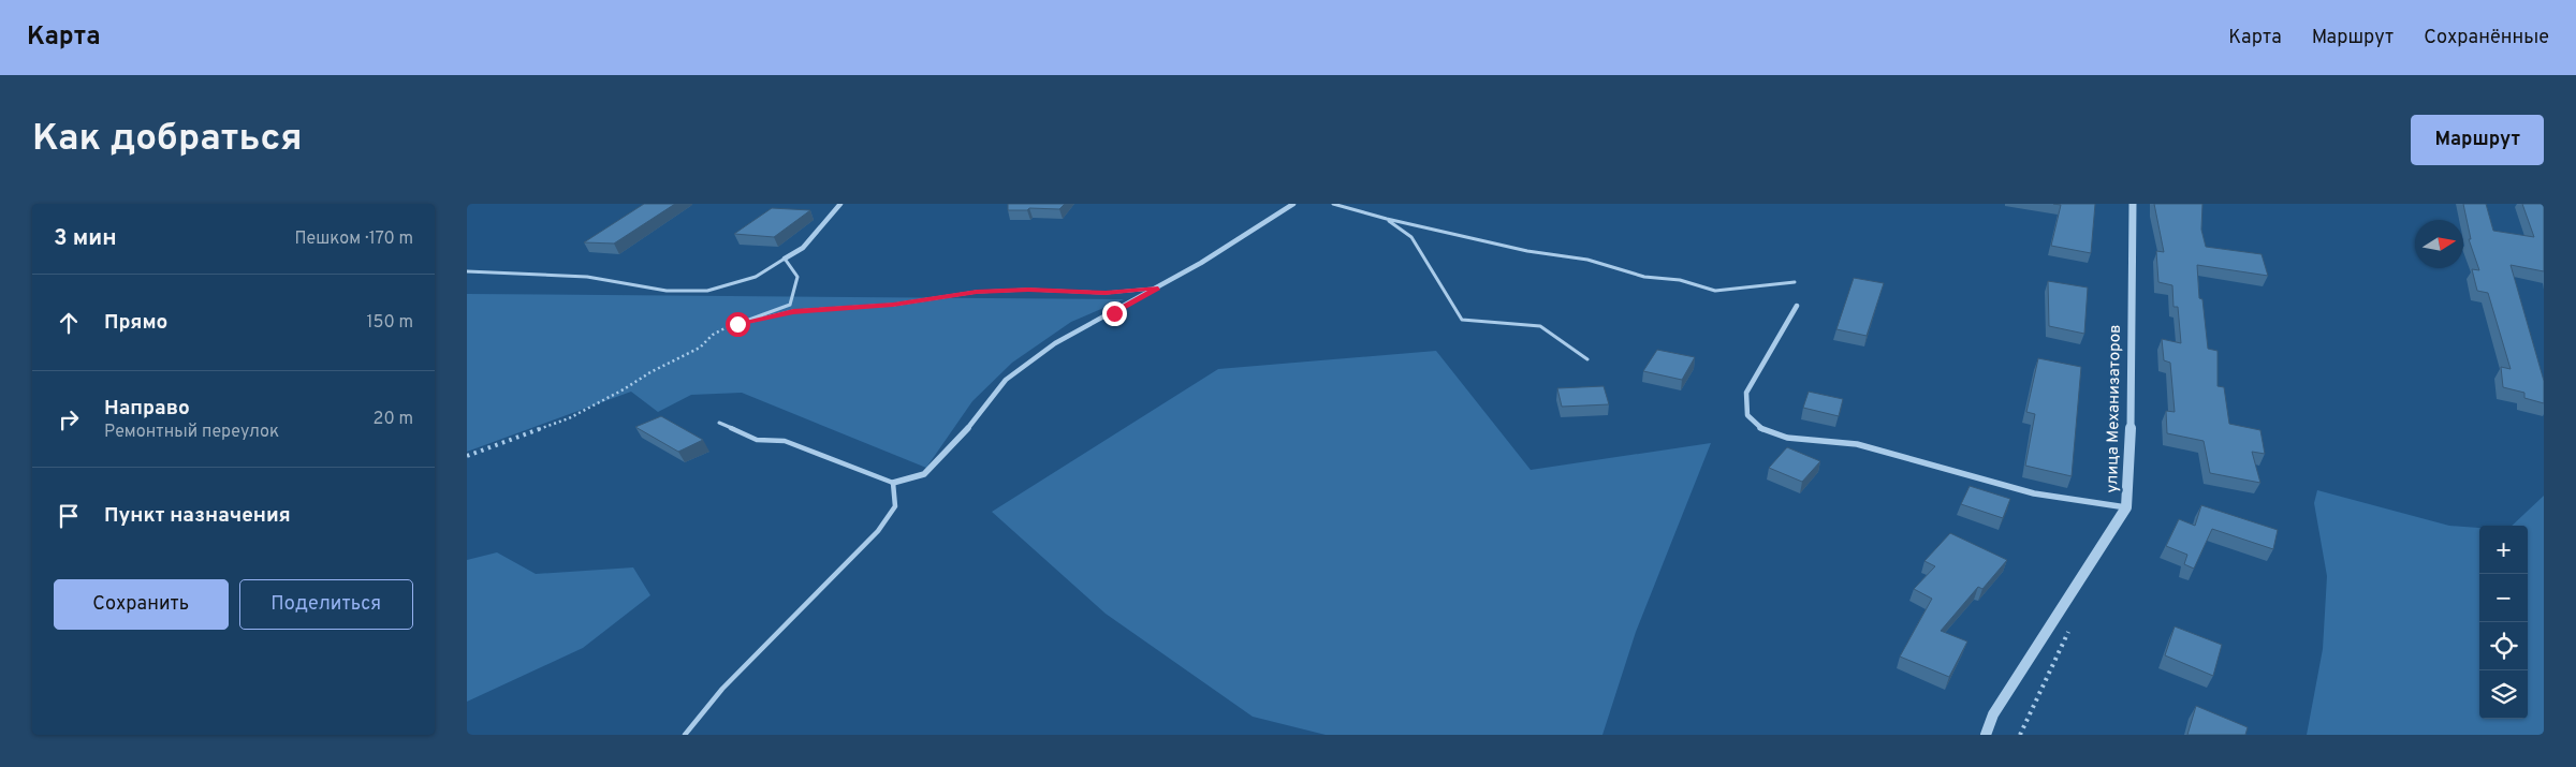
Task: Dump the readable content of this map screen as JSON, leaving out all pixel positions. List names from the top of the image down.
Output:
{
  "streets": {
    "street": ["улица Механизаторов"]
  },
  "north": "right",
  "page": {
    "header": "Карта",
    "nav": ["Карта", "Маршрут", "Сохранённые"],
    "buttons": [
      "Маршрут",
      ["Сохранить", "Поделиться"]
    ],
    "title": "Как добраться",
    "heading": ["3 мин", "Пешком · 170 m"],
    "list": [
      ["Прямо", "150 m"],
      ["Направо", "Ремонтный переулок", "20 m"],
      "Пункт назначения"
    ],
    "map_buttons": ["+", "−"]
  }
}
